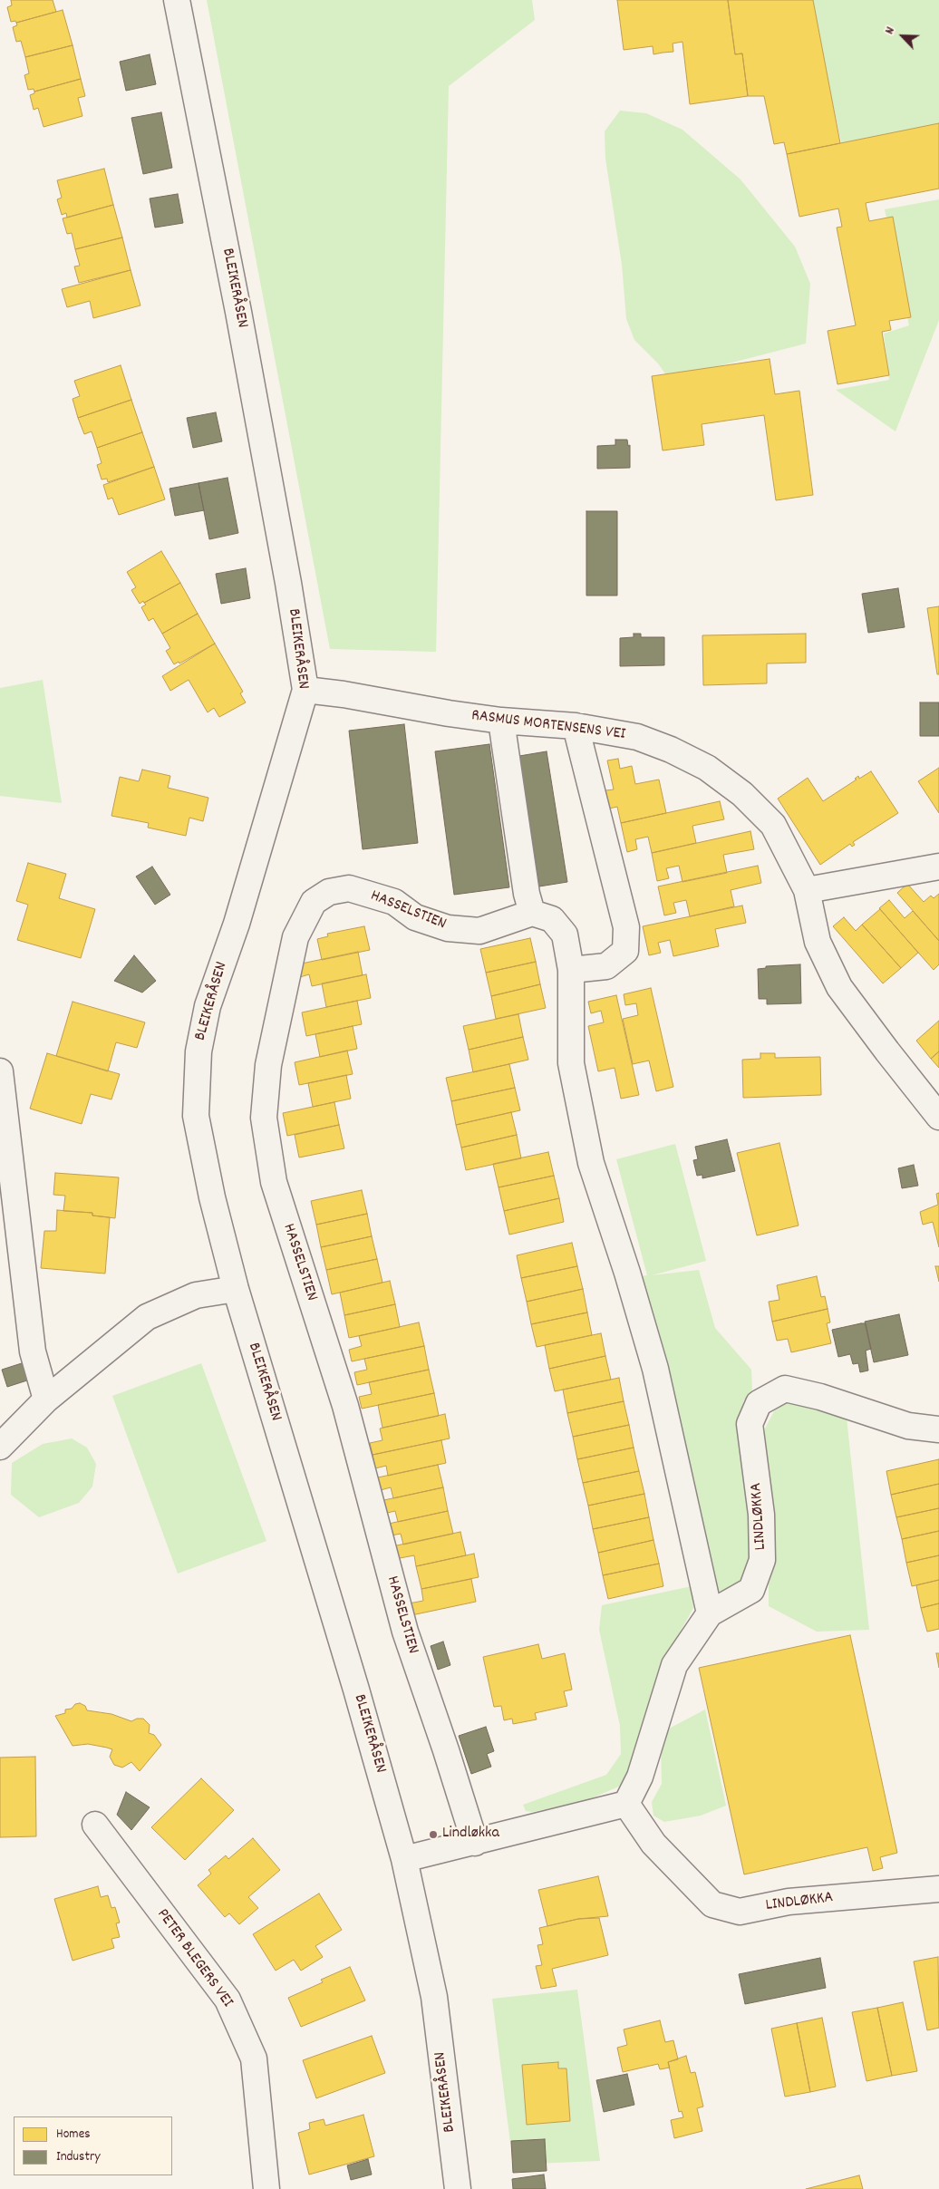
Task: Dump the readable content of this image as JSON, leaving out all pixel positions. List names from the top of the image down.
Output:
{
  "streets": {
    "street": [
      "BLEIKERÅSEN",
      "RASMUS MORTENSENS VEI",
      "HASSELSTIEN",
      "LINDLØKKA",
      "PETER BLEGERS VEI"
    ]
  },
  "crossings": [
    ["BLEIKERÅSEN", "RASMUS MORTENSENS VEI"]
  ],
  "places": ["Lindløkka"],
  "legend": ["Homes", "Industry"],
  "north": "top left"
}
